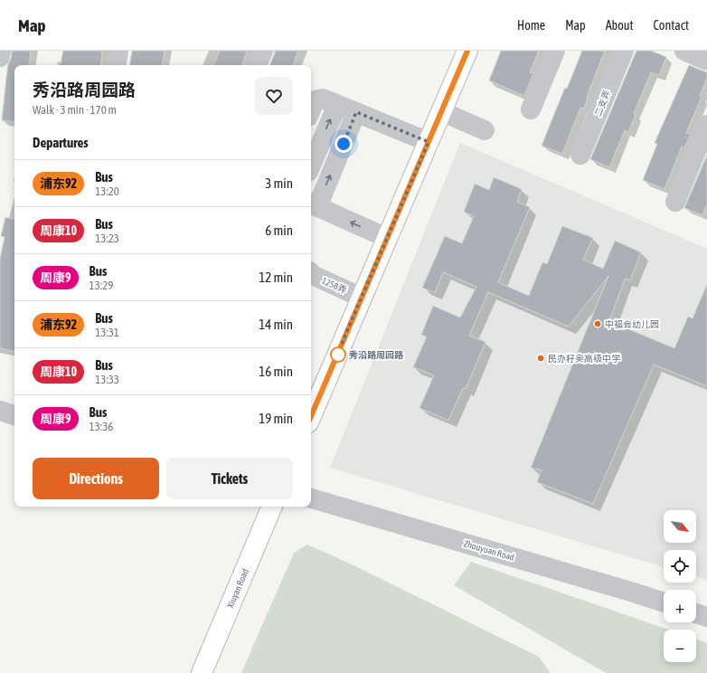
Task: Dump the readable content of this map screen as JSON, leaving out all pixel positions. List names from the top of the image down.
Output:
{
  "streets": {
    "main road": ["Xiuyan Road"],
    "street": ["二支弄", "1258弄", "Zhouyuan Road"]
  },
  "places": ["中福会幼儿园", "秀沿路周园路", "民办籽奥高级中学"],
  "lines": ["bus line 浦东92"],
  "north": "bottom right",
  "page": {
    "header": "Map",
    "nav": [
      "Home",
      "Map",
      "About",
      "Contact"
    ],
    "heading": [
      ["秀沿路周园路", "Walk · 3 min · 170 m"],
      "Departures"
    ],
    "list": [
      {
        "mark": "浦东92",
        "name": "Bus",
        "note": "13:20",
        "value": "3 min"
      },
      {
        "mark": "周康10",
        "name": "Bus",
        "note": "13:23",
        "value": "6 min"
      },
      {
        "mark": "周康9",
        "name": "Bus",
        "note": "13:29",
        "value": "12 min"
      },
      {
        "mark": "浦东92",
        "name": "Bus",
        "note": "13:31",
        "value": "14 min"
      },
      {
        "mark": "周康10",
        "name": "Bus",
        "note": "13:33",
        "value": "16 min"
      },
      {
        "mark": "周康9",
        "name": "Bus",
        "note": "13:36",
        "value": "19 min"
      }
    ],
    "buttons": ["Directions", "Tickets"],
    "map_buttons": ["+", "−"]
  }
}
